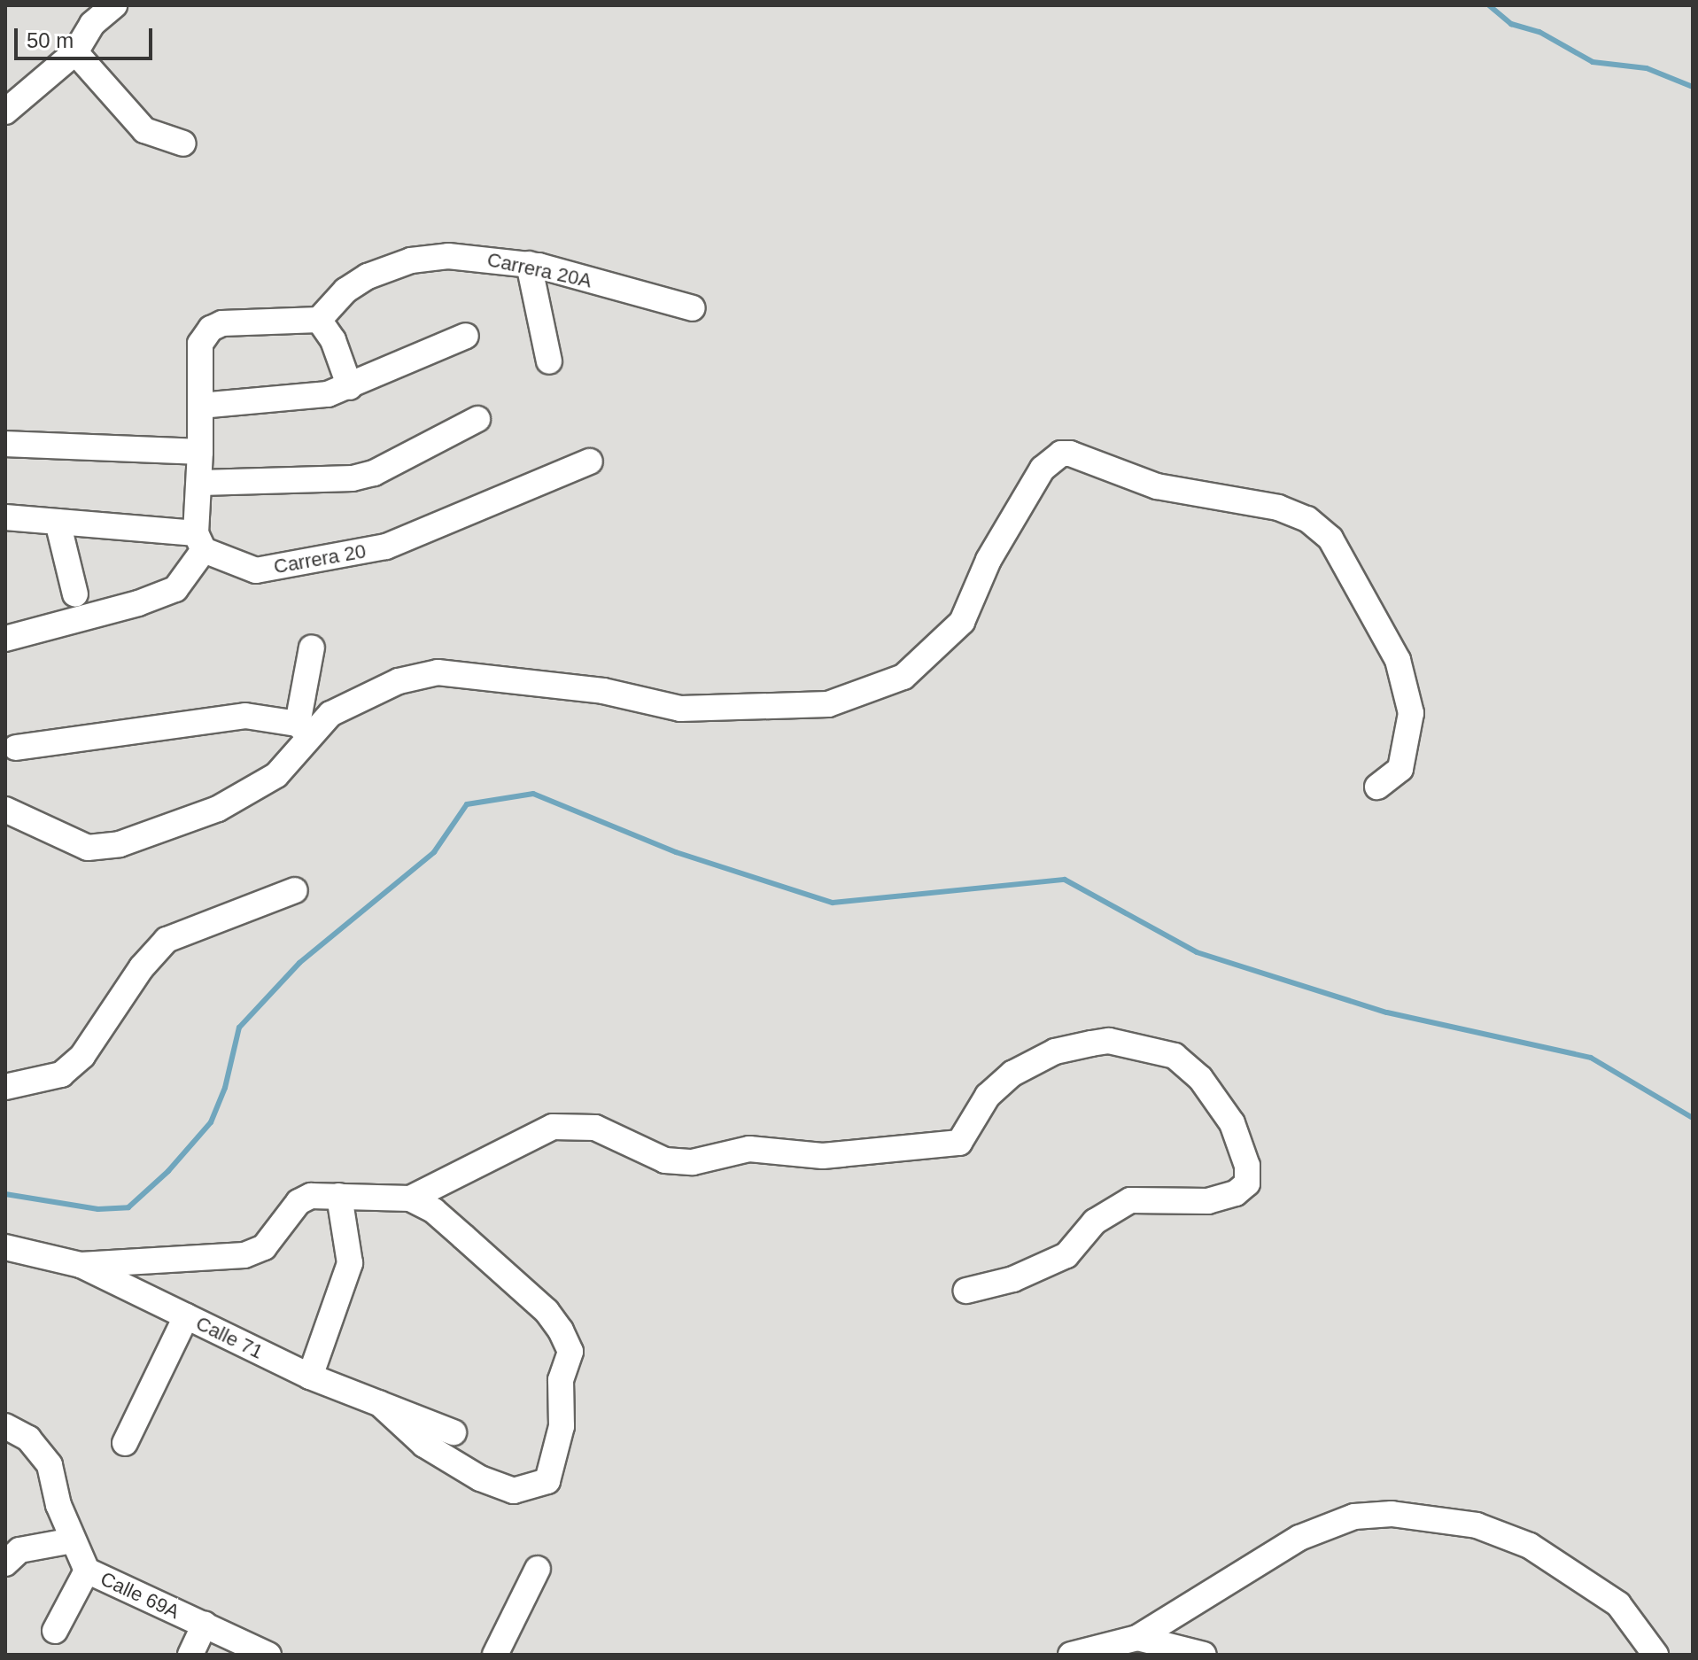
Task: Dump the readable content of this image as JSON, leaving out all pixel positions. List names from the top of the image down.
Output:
{
  "streets": {
    "street": [
      "Carrera 20A",
      "Carrera 20",
      "Calle 71",
      "Calle 69A"
    ]
  },
  "scale_bar": "50 m"
}
